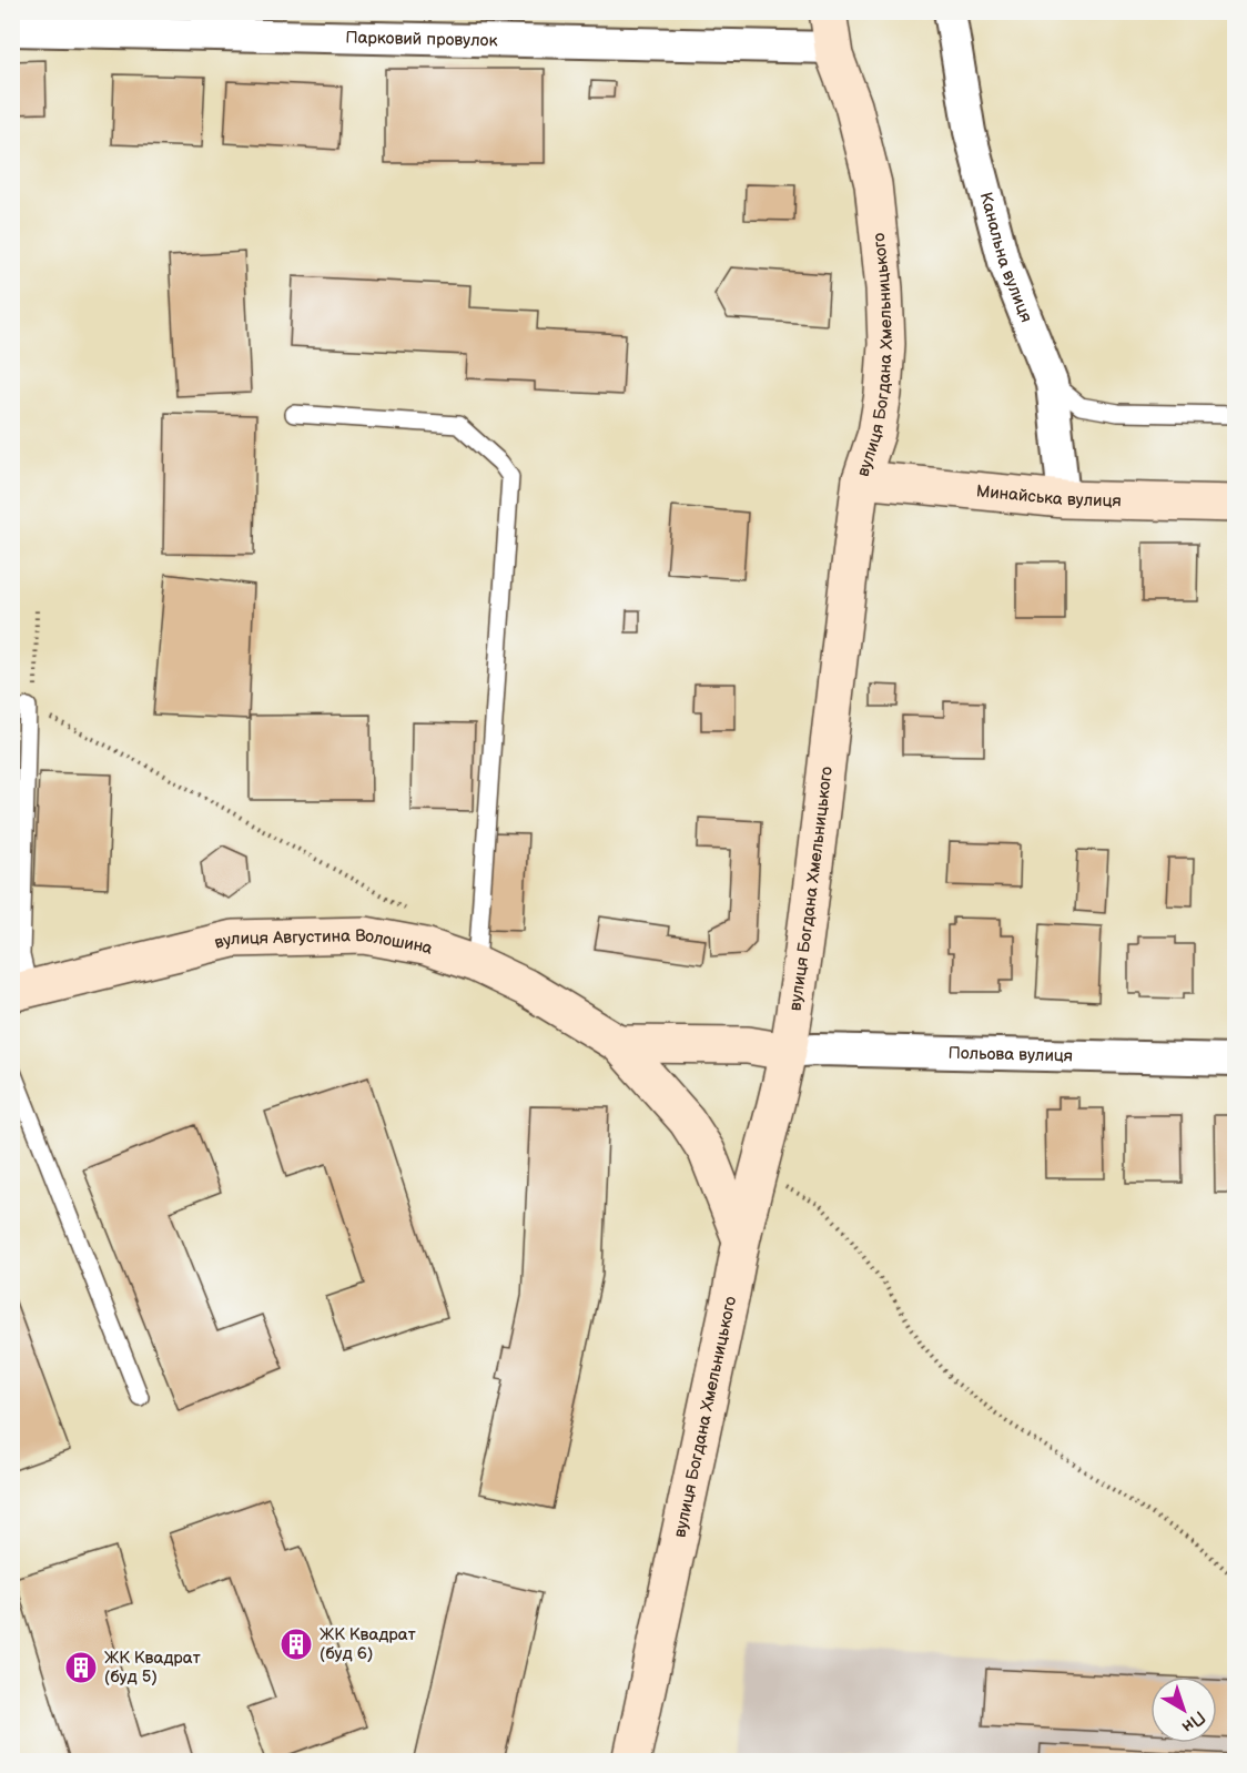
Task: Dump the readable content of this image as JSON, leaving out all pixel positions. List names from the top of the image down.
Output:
{
  "streets": {
    "street": [
      "Парковий провулок",
      "Канальна вулиця",
      "вулиця Богдана Хмельницького",
      "Минайська вулиця",
      "вулиця Августина Волошина",
      "Польова вулиця"
    ]
  },
  "crossings": [
    ["Парковий провулок", "вулиця Богдана Хмельницького"],
    ["Канальна вулиця", "Минайська вулиця"],
    ["вулиця Богдана Хмельницького", "Минайська вулиця"],
    ["вулиця Богдана Хмельницького", "вулиця Августина Волошина"],
    ["вулиця Богдана Хмельницького", "Польова вулиця"]
  ],
  "places": {
    "building": ["ЖК Квадрат (буд 6)", "ЖК Квадрат (буд 5)"]
  },
  "north": "bottom right"
}
